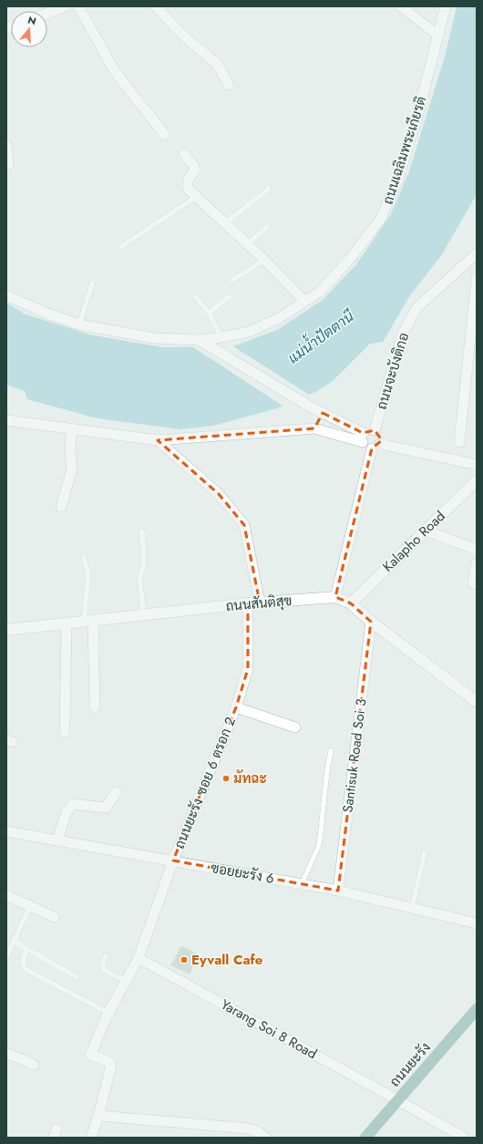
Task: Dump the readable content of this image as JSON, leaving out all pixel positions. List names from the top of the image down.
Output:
{
  "streets": {
    "main road": ["ถนนยะรัง"],
    "street": [
      "ถนนเฉลิมพระเกียรติ",
      "ถนนจะบังติกอ",
      "Kalapho Road",
      "ถนนสันติสุข",
      "Santisuk Road Soi 3",
      "ถนนยะรัง ซอย 6 ตรอก 2",
      "ซอยยะรัง 6",
      "Yarang Soi 8 Road"
    ]
  },
  "crossings": [
    ["Kalapho Road", "ถนนสันติสุข"],
    ["ถนนสันติสุข", "Santisuk Road Soi 3"],
    ["ถนนสันติสุข", "ถนนยะรัง ซอย 6 ตรอก 2"],
    ["Santisuk Road Soi 3", "ซอยยะรัง 6"],
    ["ถนนยะรัง ซอย 6 ตรอก 2", "ซอยยะรัง 6"],
    ["ถนนยะรัง ซอย 6 ตรอก 2", "Yarang Soi 8 Road"],
    ["Yarang Soi 8 Road", "ถนนยะรัง"]
  ],
  "water": ["แม่น้ำปัตตานี"],
  "places": ["มัทฉะ", "Eyvall Cafe"],
  "north": "top"
}
